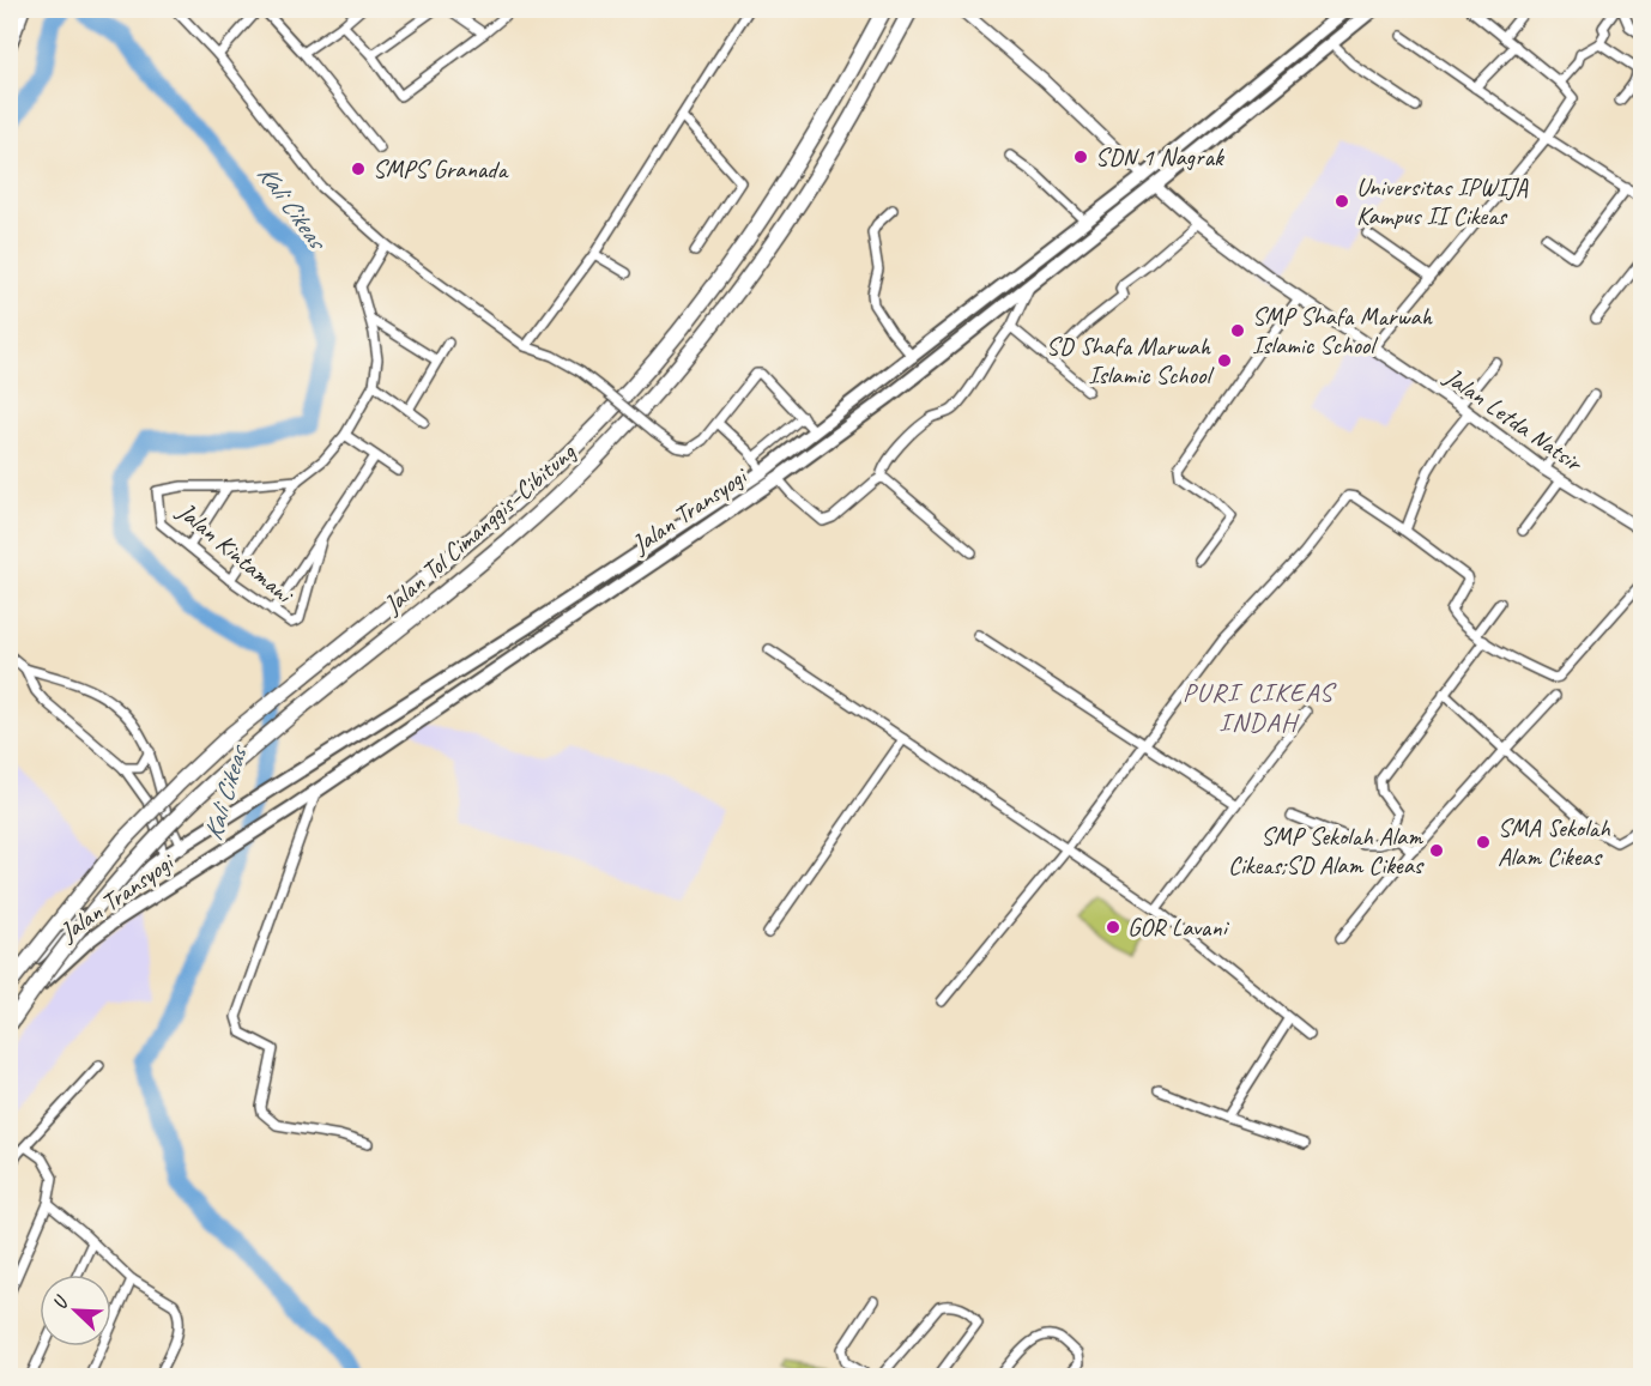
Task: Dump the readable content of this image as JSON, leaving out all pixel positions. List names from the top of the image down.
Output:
{
  "streets": {
    "highway": ["Jalan Transyogi", "Jalan Tol Cimanggis–Cibitung"],
    "main road": ["Jalan Letda Natsir"],
    "street": ["Jalan Kintamani"]
  },
  "crossings": [
    ["Jalan Letda Natsir", "Jalan Transyogi"],
    ["Jalan Transyogi", "Jalan Tol Cimanggis–Cibitung"]
  ],
  "districts": ["PURI CIKEAS INDAH"],
  "water": ["Kali Cikeas"],
  "places": [
    "SDN 1 Nagrak",
    "SMPS Granada",
    "Universitas IPWIJA Kampus II Cikeas",
    "SMP Shafa Marwah Islamic School",
    "SD Shafa Marwah Islamic School",
    "SMA Sekolah Alam Cikeas",
    "SMP Sekolah Alam Cikeas;SD Alam Cikeas",
    "GOR Lavani"
  ],
  "north": "top left"
}
